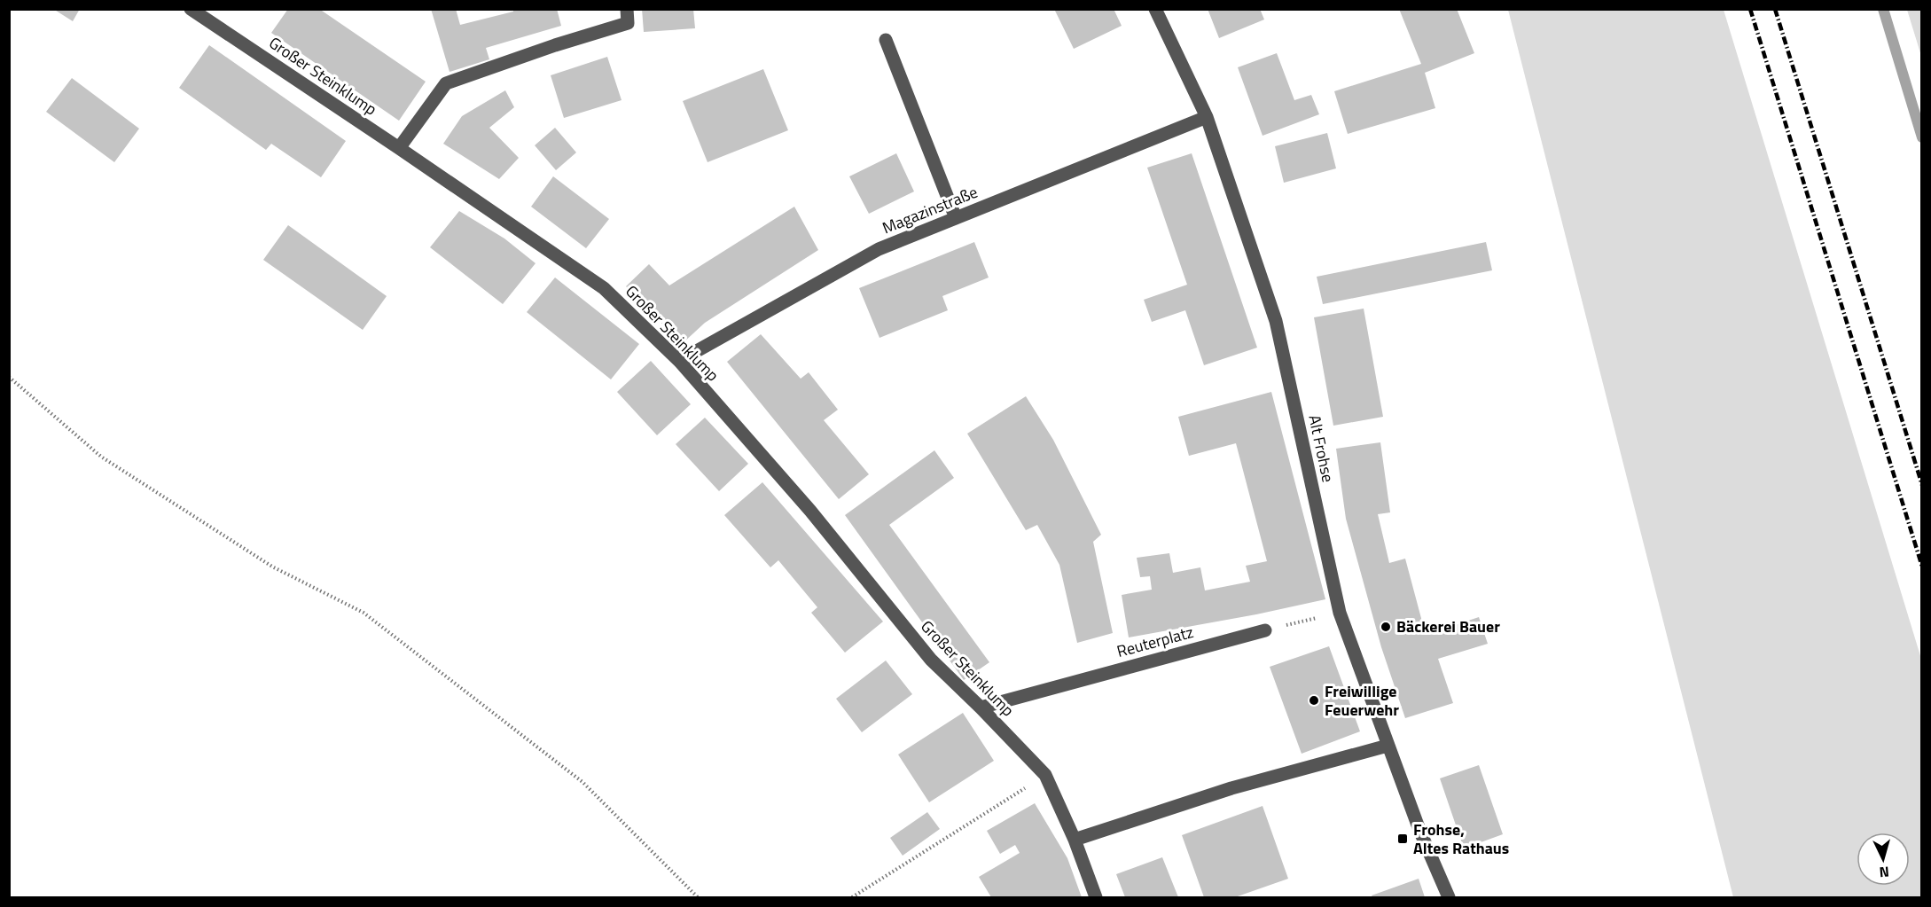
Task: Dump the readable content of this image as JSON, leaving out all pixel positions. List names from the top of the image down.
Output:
{
  "streets": {
    "street": [
      "Großer Steinklump",
      "Magazinstraße",
      "Alt Frohse",
      "Reuterplatz"
    ]
  },
  "crossings": [
    ["Großer Steinklump", "Magazinstraße"],
    ["Großer Steinklump", "Reuterplatz"],
    ["Magazinstraße", "Alt Frohse"]
  ],
  "places": {
    "other": ["Bäckerei Bauer", "Freiwillige Feuerwehr"],
    "transit": ["Frohse, Altes Rathaus"]
  },
  "north": "bottom"
}
